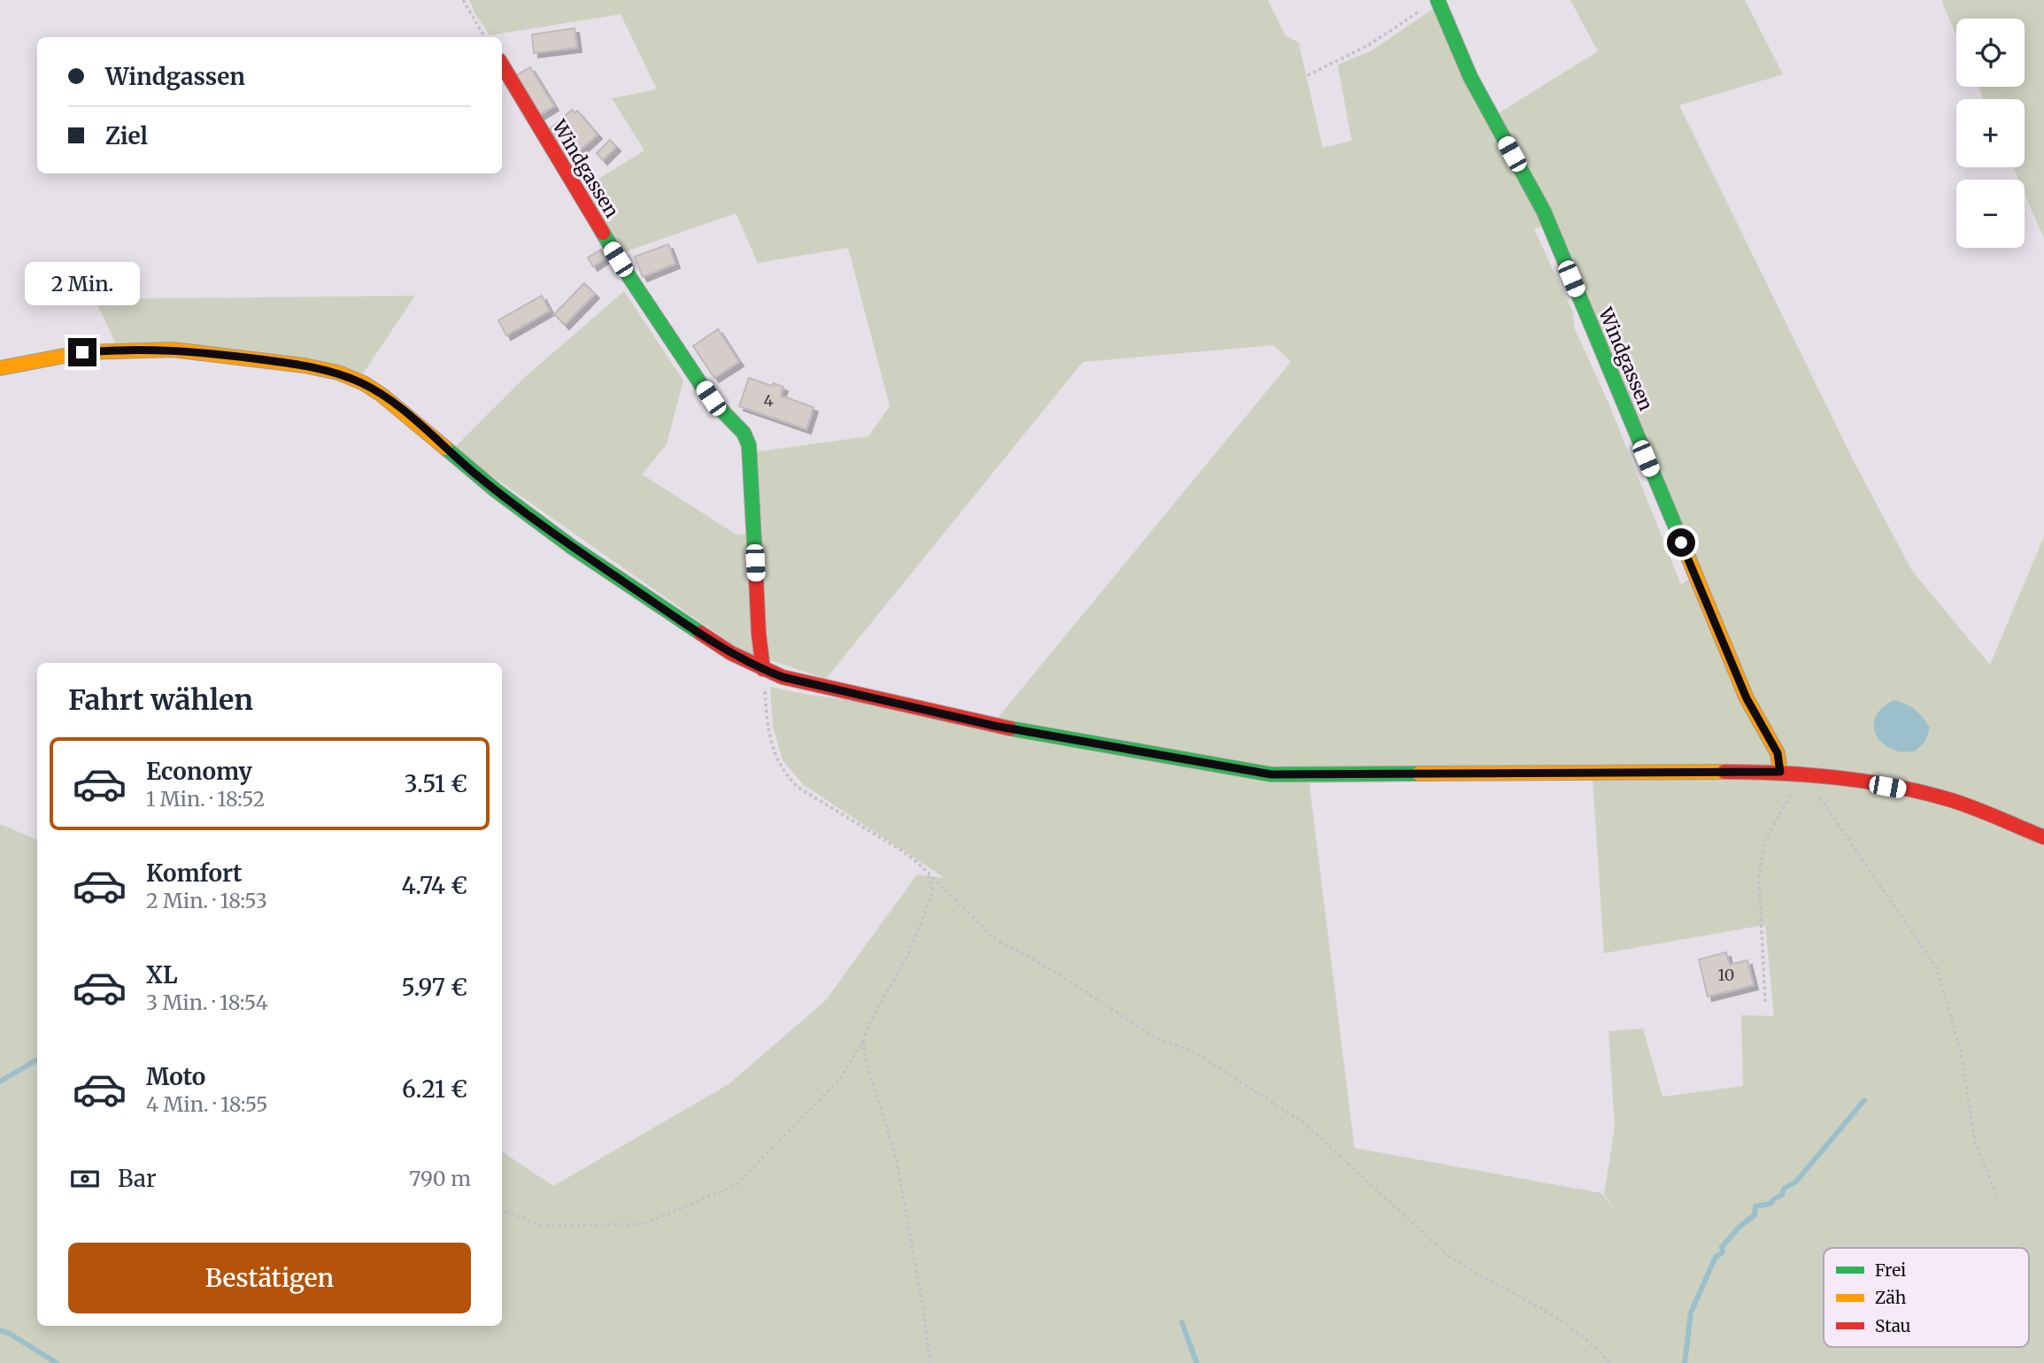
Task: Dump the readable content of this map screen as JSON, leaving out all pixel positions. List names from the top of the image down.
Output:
{
  "streets": {
    "street": ["Windgassen"]
  },
  "house_numbers": ["4", "10"],
  "legend": ["Frei", "Zäh", "Stau"],
  "page": {
    "map_buttons": ["+", "−"],
    "banner": ["Windgassen", "Ziel"],
    "bubble": "2 Min.",
    "heading": "Fahrt wählen",
    "list": [
      {
        "name": "Economy",
        "note": "1 Min. · 18:52",
        "value": "3.51 €"
      },
      {
        "name": "Komfort",
        "note": "2 Min. · 18:53",
        "value": "4.74 €"
      },
      {
        "name": "XL",
        "note": "3 Min. · 18:54",
        "value": "5.97 €"
      },
      {
        "name": "Moto",
        "note": "4 Min. · 18:55",
        "value": "6.21 €"
      }
    ],
    "pay": ["Bar", "790 m"],
    "buttons": "Bestätigen"
  }
}
